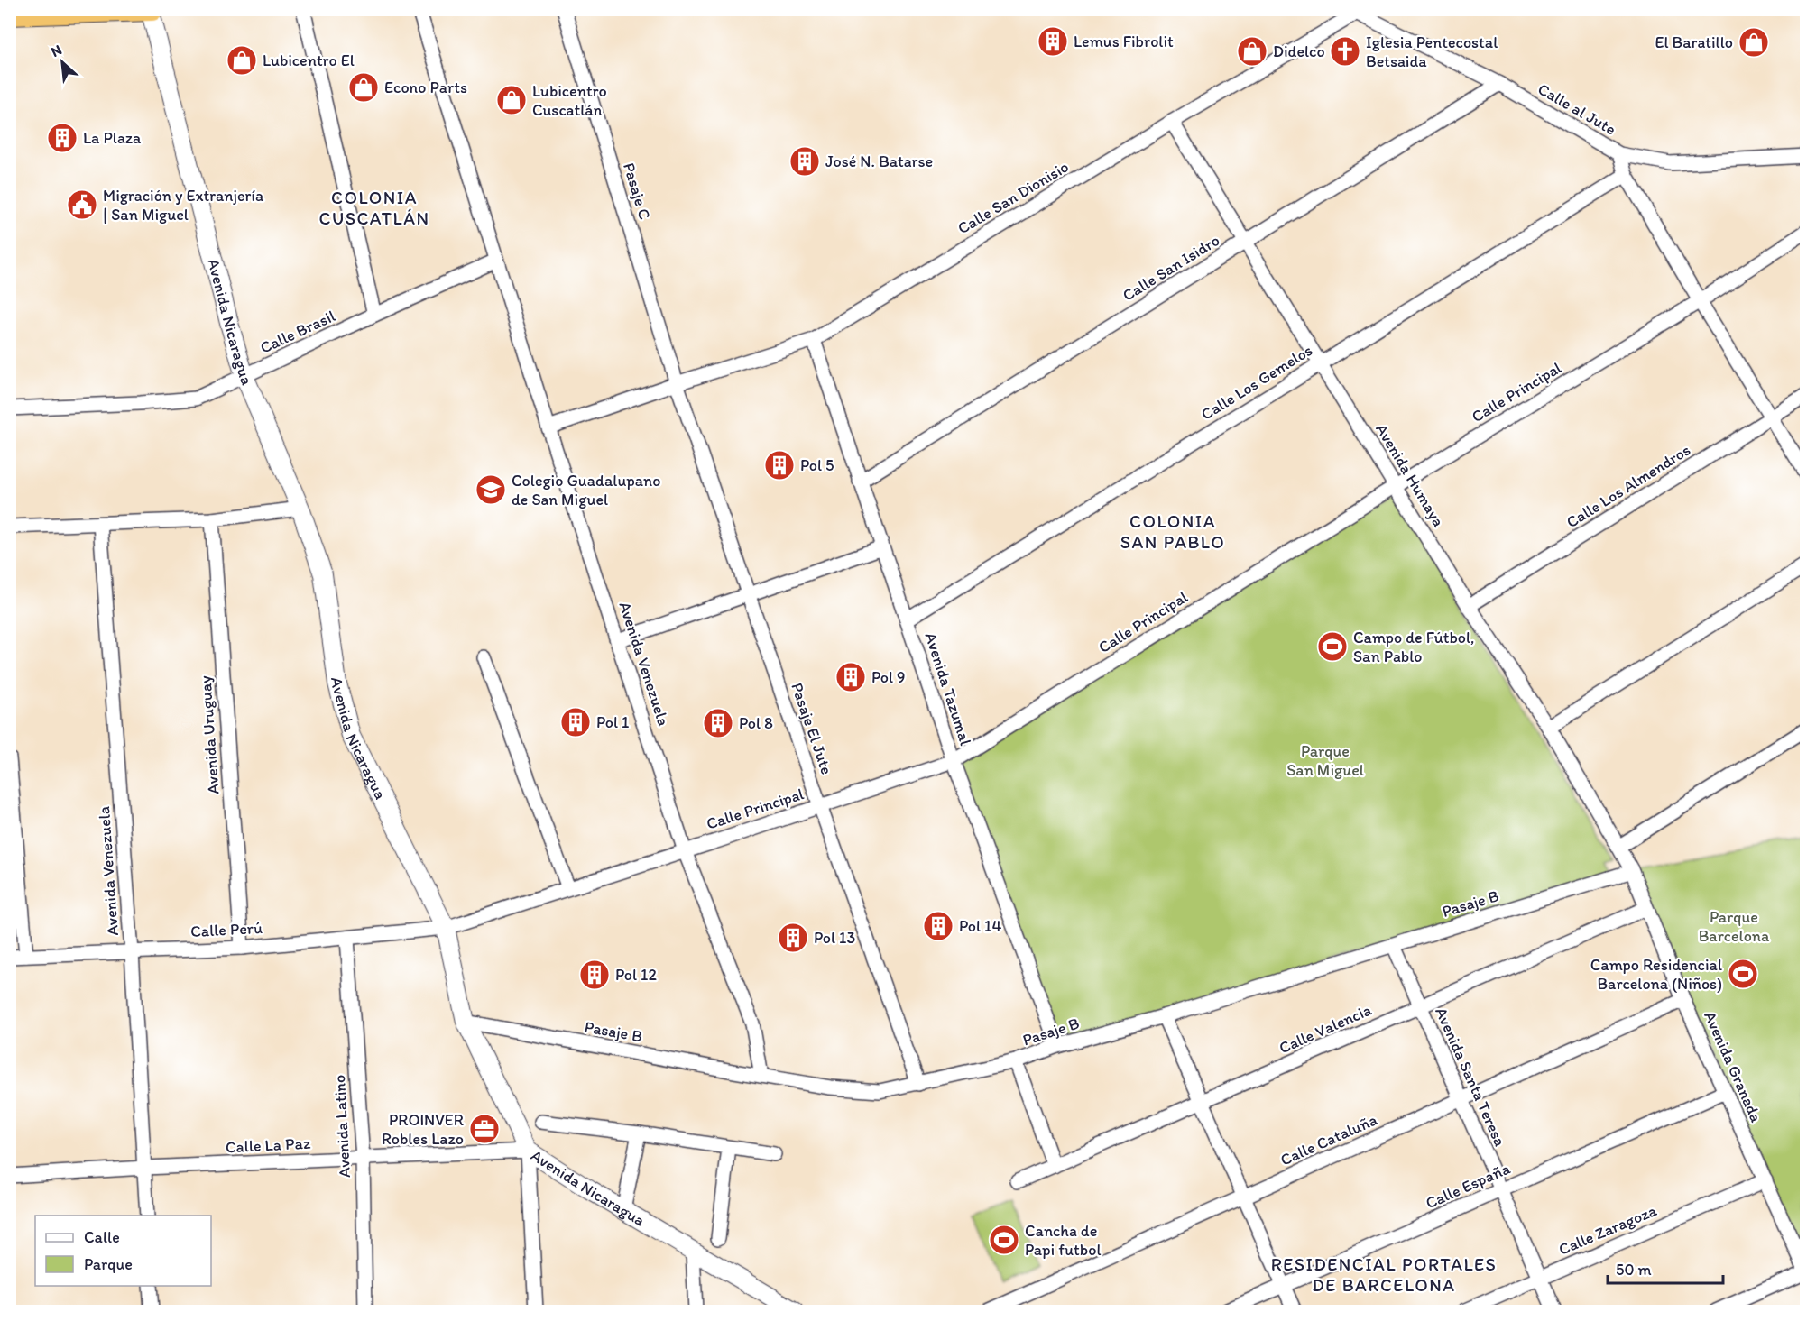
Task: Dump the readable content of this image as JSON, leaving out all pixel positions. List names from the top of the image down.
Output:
{
  "streets": {
    "street": [
      "Calle al Jute",
      "Pasaje C",
      "Calle San Dionisio",
      "Calle San Isidro",
      "Avenida Nicaragua",
      "Calle Brasil",
      "Calle Los Gemelos",
      "Calle Principal",
      "Avenida Humaya",
      "Calle Los Almendros",
      "Avenida Venezuela",
      "Avenida Tazumal",
      "Pasaje El Jute",
      "Avenida Uruguay",
      "Pasaje B",
      "Calle Perú",
      "Calle Valencia",
      "Avenida Granada",
      "Avenida Santa Teresa",
      "Avenida Latino",
      "Calle Cataluña",
      "Calle La Paz",
      "Calle España",
      "Calle Zaragoza"
    ]
  },
  "crossings": [
    ["Calle al Jute", "Calle San Dionisio"],
    ["Calle al Jute", "Calle San Isidro"],
    ["Pasaje C", "Calle San Dionisio"],
    ["Pasaje C", "Pasaje El Jute"],
    ["Calle San Dionisio", "Avenida Humaya"],
    ["Calle San Dionisio", "Avenida Venezuela"],
    ["Calle San Dionisio", "Avenida Tazumal"],
    ["Calle San Dionisio", "Pasaje El Jute"],
    ["Calle San Isidro", "Avenida Humaya"],
    ["Calle San Isidro", "Avenida Tazumal"],
    ["Avenida Nicaragua", "Calle Brasil"],
    ["Avenida Nicaragua", "Calle Principal"],
    ["Avenida Nicaragua", "Pasaje B"],
    ["Avenida Nicaragua", "Calle Perú"],
    ["Avenida Nicaragua", "Calle La Paz"],
    ["Calle Brasil", "Avenida Venezuela"],
    ["Calle Los Gemelos", "Avenida Humaya"],
    ["Calle Los Gemelos", "Avenida Tazumal"],
    ["Calle Principal", "Avenida Humaya"],
    ["Calle Principal", "Avenida Venezuela"],
    ["Calle Principal", "Avenida Tazumal"],
    ["Calle Principal", "Pasaje El Jute"],
    ["Calle Principal", "Calle Perú"],
    ["Avenida Humaya", "Calle Los Almendros"],
    ["Avenida Humaya", "Avenida Granada"],
    ["Avenida Venezuela", "Pasaje B"],
    ["Avenida Venezuela", "Calle Perú"],
    ["Avenida Venezuela", "Calle La Paz"],
    ["Avenida Tazumal", "Pasaje B"],
    ["Pasaje El Jute", "Pasaje B"],
    ["Avenida Uruguay", "Calle Perú"],
    ["Pasaje B", "Avenida Granada"],
    ["Pasaje B", "Avenida Santa Teresa"],
    ["Calle Perú", "Avenida Latino"],
    ["Calle Valencia", "Avenida Granada"],
    ["Calle Valencia", "Avenida Santa Teresa"],
    ["Avenida Granada", "Calle Cataluña"],
    ["Avenida Granada", "Calle España"],
    ["Avenida Granada", "Calle Zaragoza"],
    ["Avenida Santa Teresa", "Calle Cataluña"],
    ["Avenida Santa Teresa", "Calle España"],
    ["Avenida Santa Teresa", "Calle Zaragoza"],
    ["Avenida Latino", "Calle La Paz"]
  ],
  "districts": ["COLONIA CUSCATLÁN", "COLONIA SAN PABLO", "RESIDENCIAL PORTALES DE BARCELONA"],
  "parks": ["Parque San Miguel", "Parque Barcelona"],
  "places": {
    "building": [
      "Lemus Fibrolit",
      "La Plaza",
      "José N. Batarse",
      "Pol 5",
      "Pol 9",
      "Pol 1",
      "Pol 8",
      "Pol 14",
      "Pol 13",
      "Pol 12"
    ],
    "shop": [
      "El Baratillo",
      "Didelco",
      "Lubicentro El",
      "Econo Parts",
      "Lubicentro Cuscatlán"
    ],
    "church": ["Iglesia Pentecostal Betsaida"],
    "public building": ["Migración y Extranjería | San Miguel"],
    "school or university": ["Colegio Guadalupano de San Miguel"],
    "sports": ["Campo de Fútbol, San Pablo", "Campo Residencial Barcelona (Niños)", "Cancha de Papi futbol"],
    "office": ["PROINVER Robles Lazo"]
  },
  "legend": ["Calle", "Parque"],
  "scale_bar": "50 m",
  "north": "top left"
}
